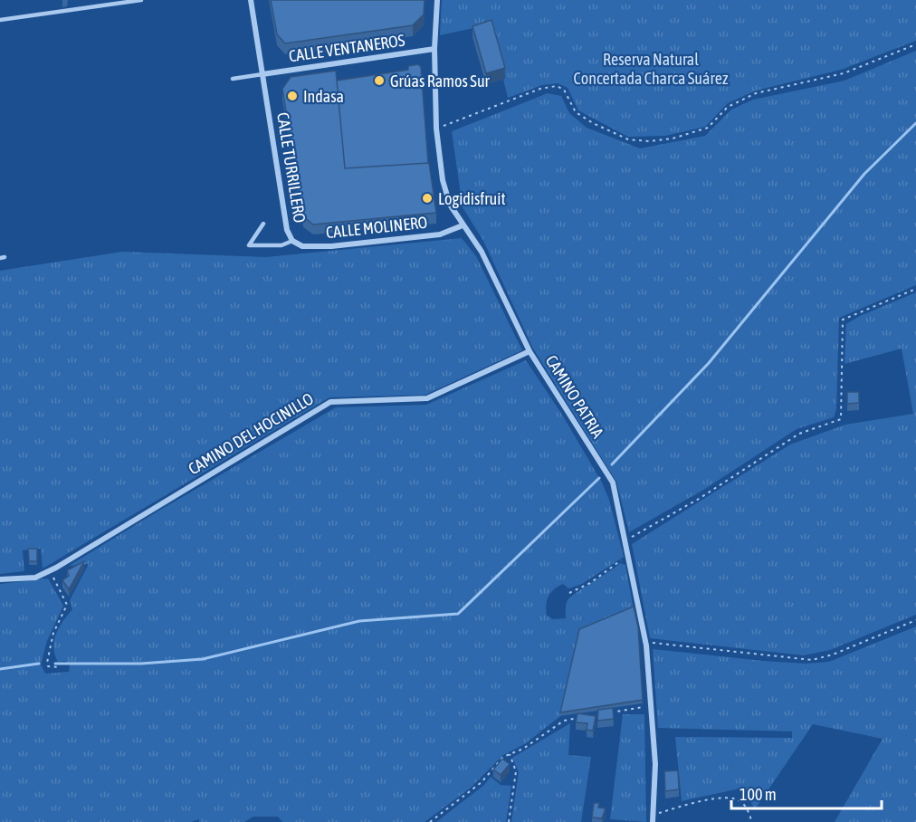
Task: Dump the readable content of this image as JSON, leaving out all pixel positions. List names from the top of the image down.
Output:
{
  "streets": {
    "street": [
      "CALLE VENTANEROS",
      "CALLE TURRILLERO",
      "CALLE MOLINERO",
      "CAMINO PATRIA",
      "CAMINO DEL HOCINILLO"
    ]
  },
  "crossings": [
    ["CALLE VENTANEROS", "CALLE TURRILLERO"],
    ["CALLE VENTANEROS", "CAMINO PATRIA"],
    ["CALLE TURRILLERO", "CALLE MOLINERO"],
    ["CALLE MOLINERO", "CAMINO PATRIA"],
    ["CAMINO PATRIA", "CAMINO DEL HOCINILLO"]
  ],
  "parks": ["Reserva Natural Concertada Charca Suárez"],
  "places": ["Grúas Ramos Sur", "Indasa", "Logidisfruit"],
  "scale_bar": "100 m"
}
